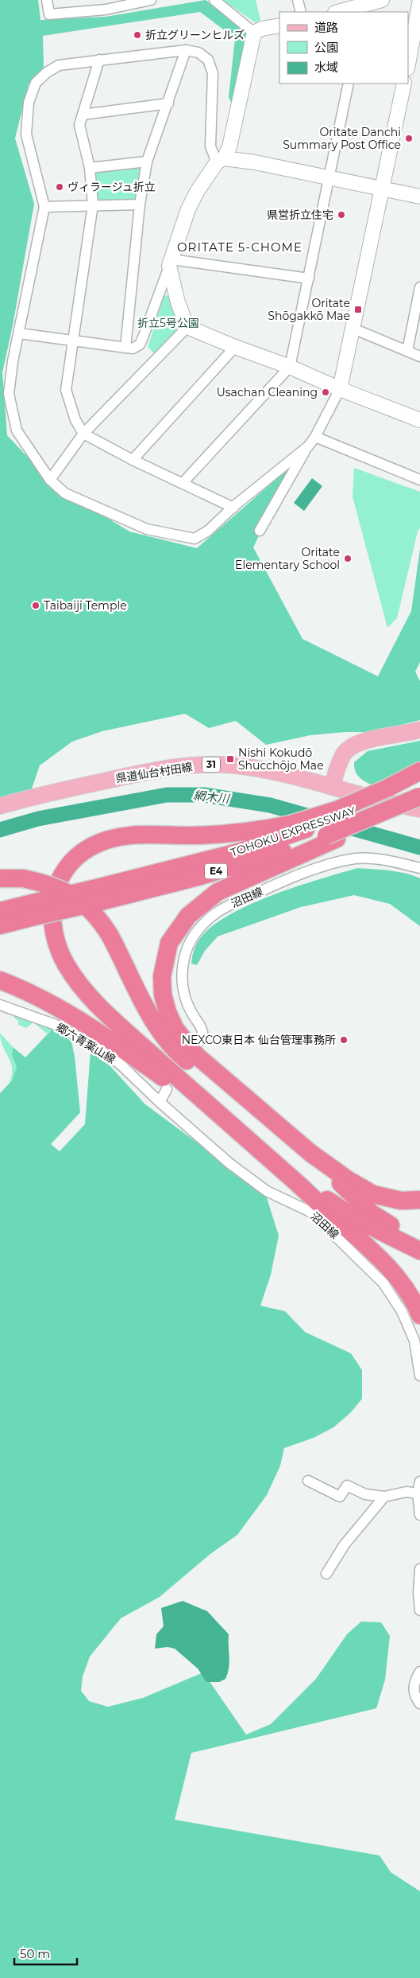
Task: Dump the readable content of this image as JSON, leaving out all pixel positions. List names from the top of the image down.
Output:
{
  "streets": {
    "highway": ["TOHOKU EXPRESSWAY", "E4"],
    "main road": ["31", "県道仙台村田線"],
    "street": ["沼田線", "郷六青葉山線"]
  },
  "crossings": [
    ["沼田線", "郷六青葉山線"]
  ],
  "districts": ["ORITATE 5-CHOME"],
  "water": ["網木川"],
  "parks": ["折立5号公園"],
  "places": {
    "other": [
      "折立グリーンヒルズ",
      "Oritate Danchi Summary Post Office",
      "ヴィラージュ折立",
      "県営折立住宅",
      "Usachan Cleaning",
      "Oritate Elementary School",
      "Taibaiji Temple",
      "NEXCO東日本 仙台管理事務所"
    ],
    "transit": ["Oritate Shōgakkō Mae", "Nishi Kokudō Shucchōjo Mae"]
  },
  "legend": ["道路", "公園", "水域"],
  "scale_bar": "50 m"
}
